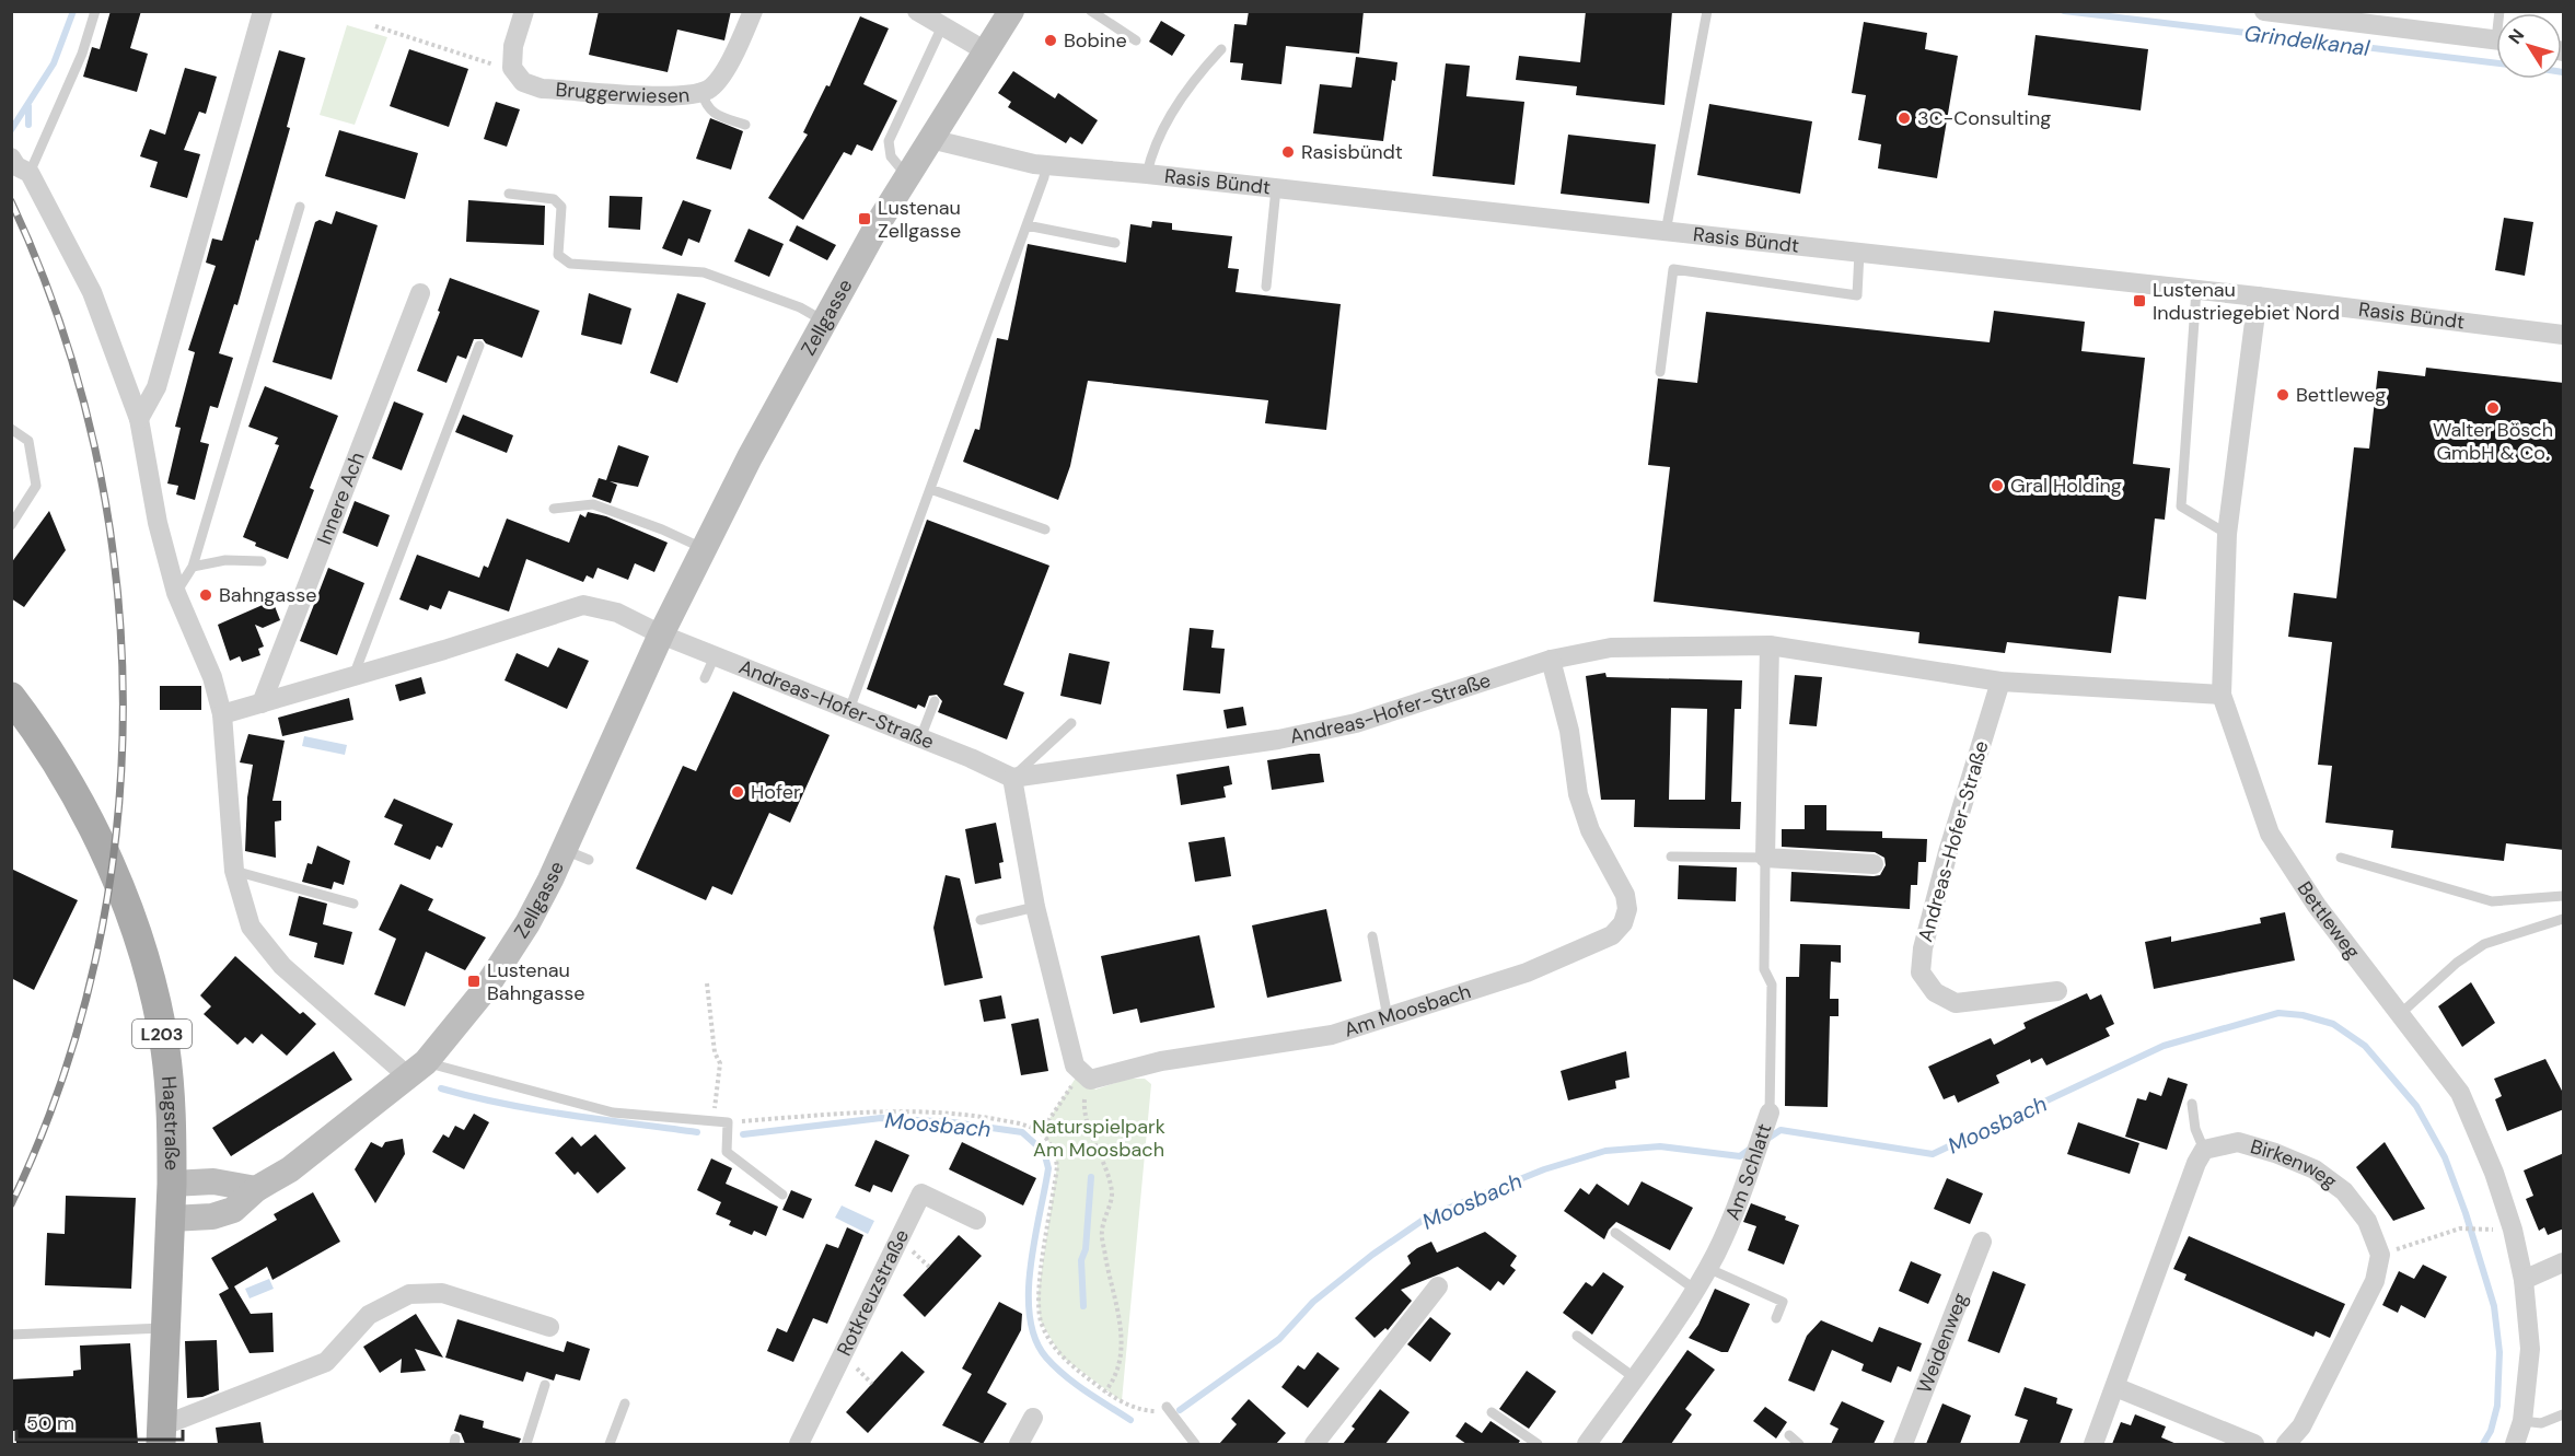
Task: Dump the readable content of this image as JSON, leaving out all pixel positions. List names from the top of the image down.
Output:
{
  "streets": {
    "main road": ["Zellgasse", "L203", "Hagstraße"],
    "street": [
      "Bruggerwiesen",
      "Rasis Bündt",
      "Innere Ach",
      "Andreas-Hofer-Straße",
      "Bettleweg",
      "Am Moosbach",
      "Birkenweg",
      "Am Schlatt",
      "Rotkreuzstraße",
      "Weidenweg"
    ]
  },
  "crossings": [
    ["Rasis Bündt", "Zellgasse"],
    ["Rasis Bündt", "Bettleweg"],
    ["Zellgasse", "Andreas-Hofer-Straße"],
    ["Zellgasse", "Hagstraße"],
    ["Andreas-Hofer-Straße", "Bettleweg"],
    ["Andreas-Hofer-Straße", "Am Moosbach"]
  ],
  "water": ["Grindelkanal", "Moosbach"],
  "parks": ["Naturspielpark Am Moosbach"],
  "places": {
    "other": [
      "Bobine",
      "3C-Consulting",
      "Rasisbündt",
      "Bettleweg",
      "Walter Bösch GmbH & Co.",
      "Gral Holding",
      "Bahngasse",
      "Hofer"
    ],
    "transit": ["Lustenau Zellgasse", "Lustenau Industriegebiet Nord", "Lustenau Bahngasse"]
  },
  "scale_bar": "50 m",
  "north": "top left"
}
